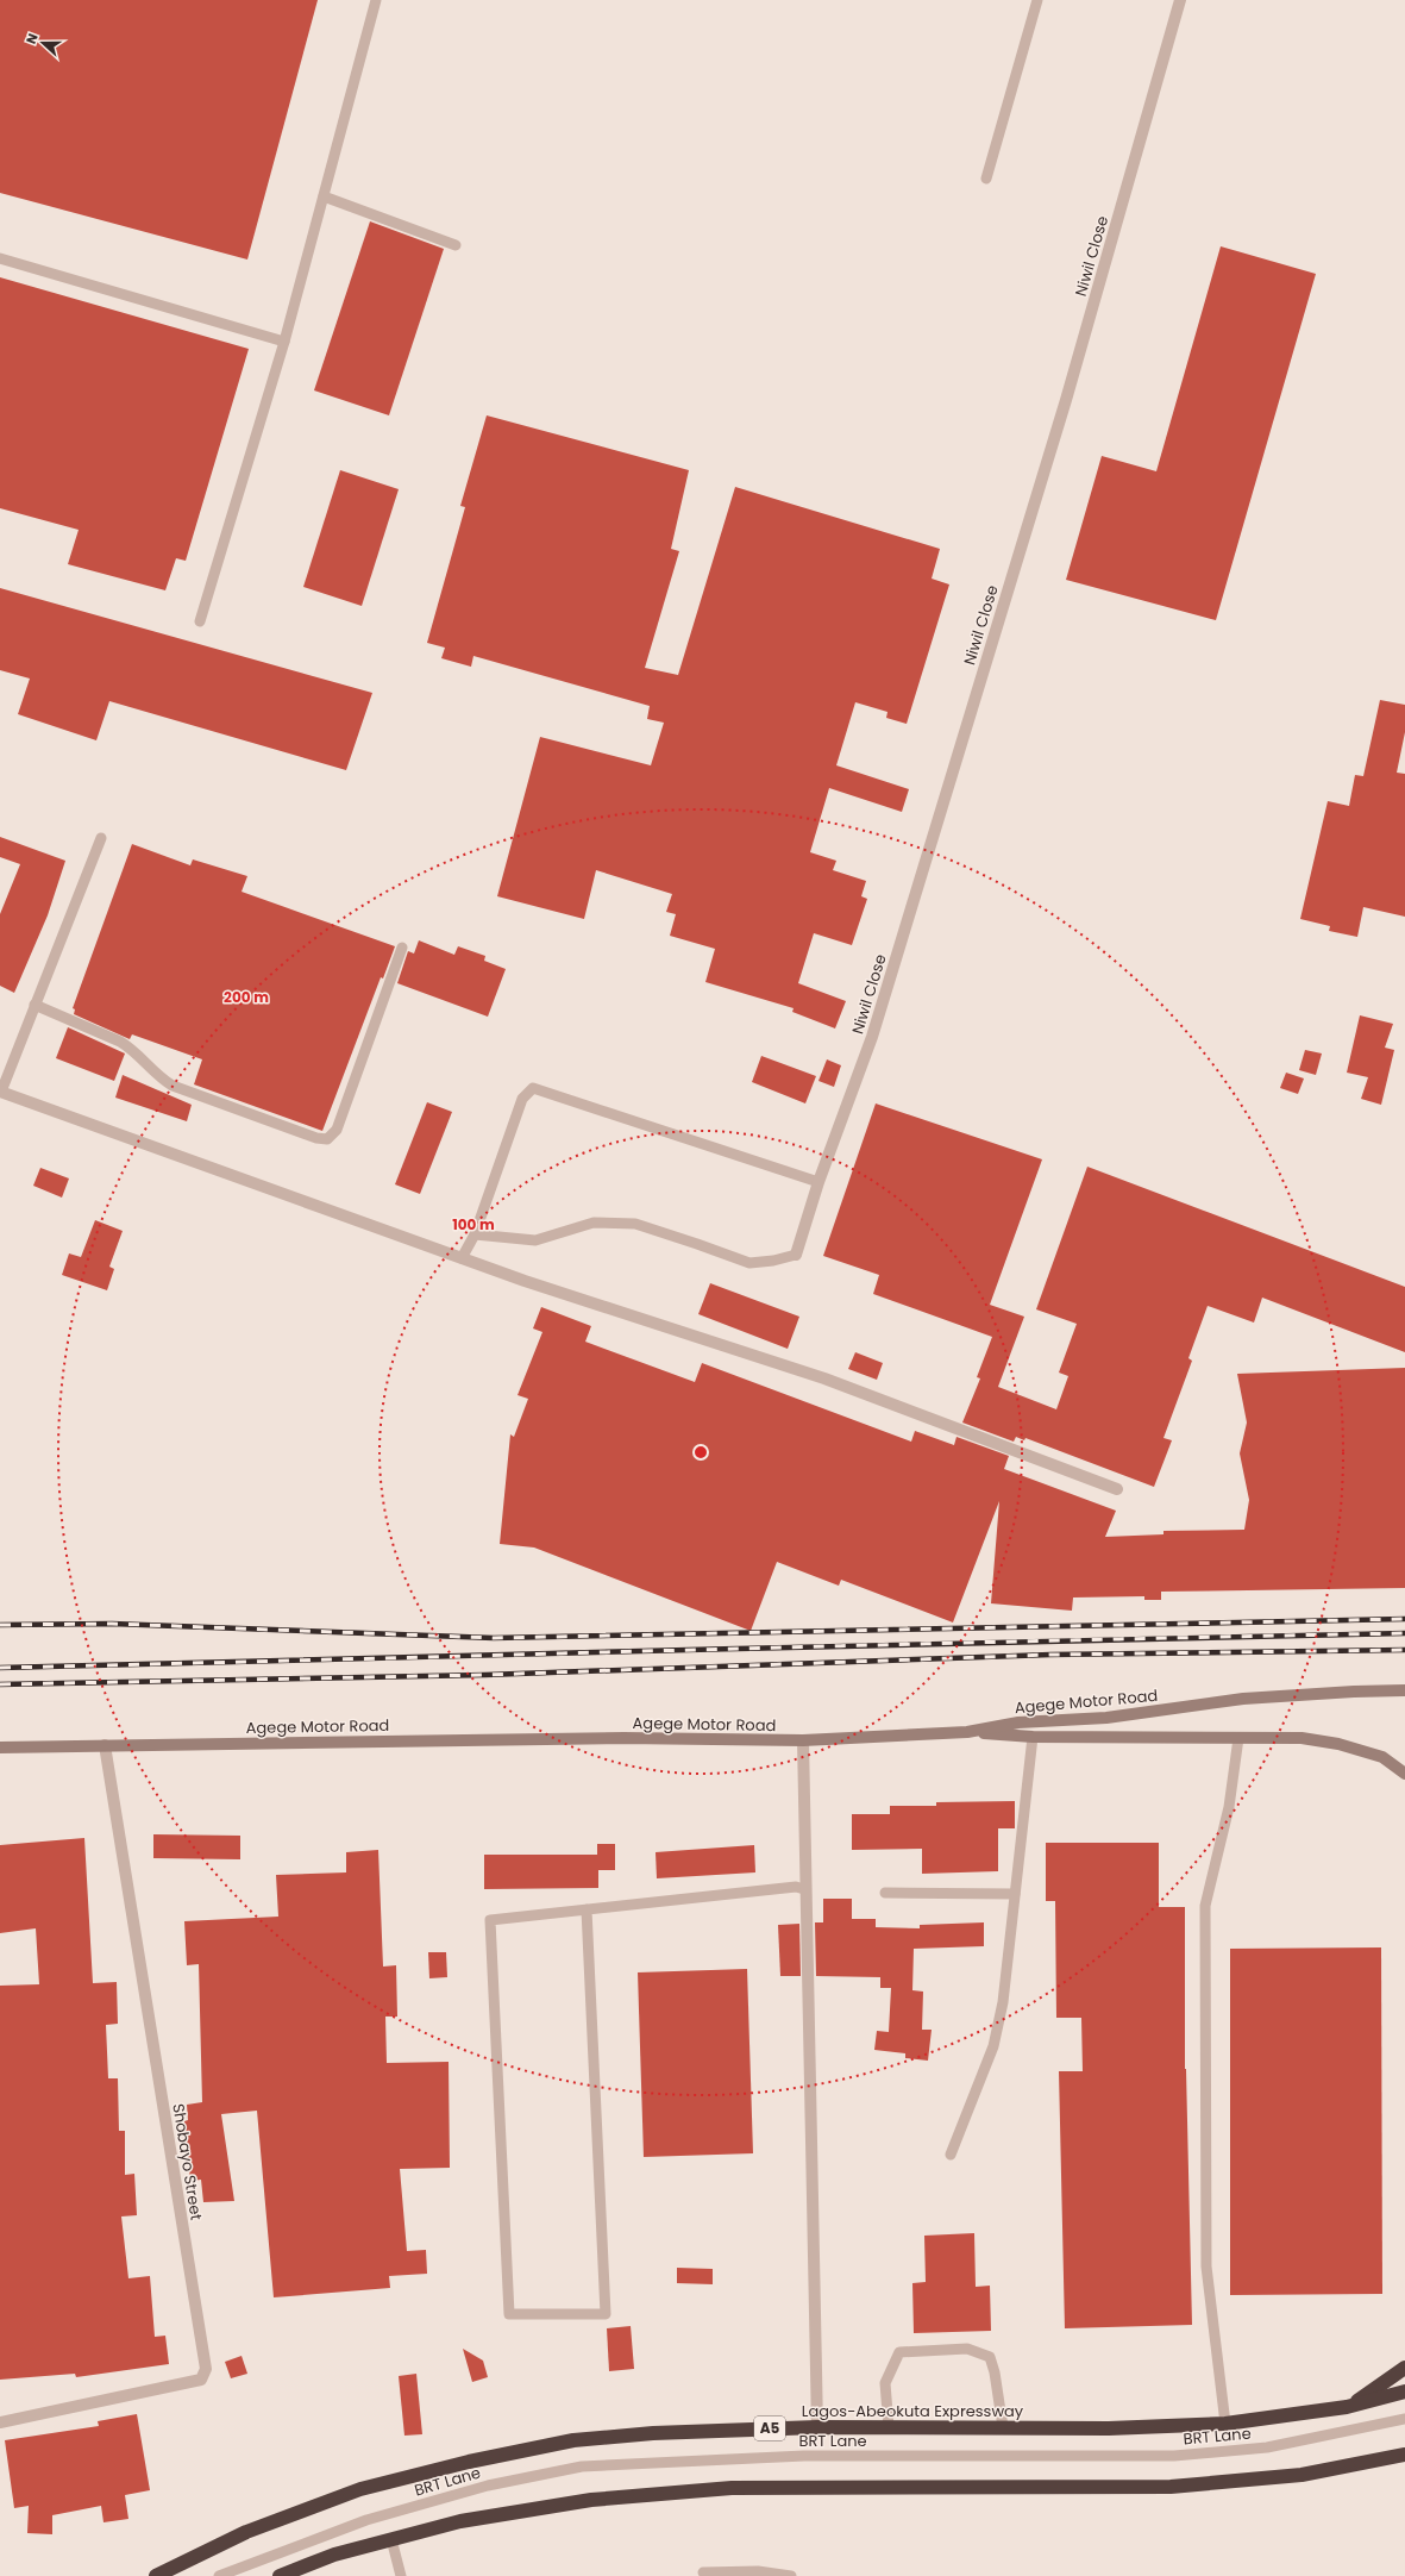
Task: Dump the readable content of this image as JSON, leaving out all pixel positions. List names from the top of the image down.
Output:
{
  "streets": {
    "highway": ["Lagos-Abeokuta Expressway", "A5"],
    "main road": ["Agege Motor Road"],
    "street": ["Niwil Close", "Shobayo Street"],
    "lane": ["BRT Lane"]
  },
  "crossings": [
    ["Agege Motor Road", "Shobayo Street"]
  ],
  "north": "left",
  "rings": ["200 m", "100 m"]
}
